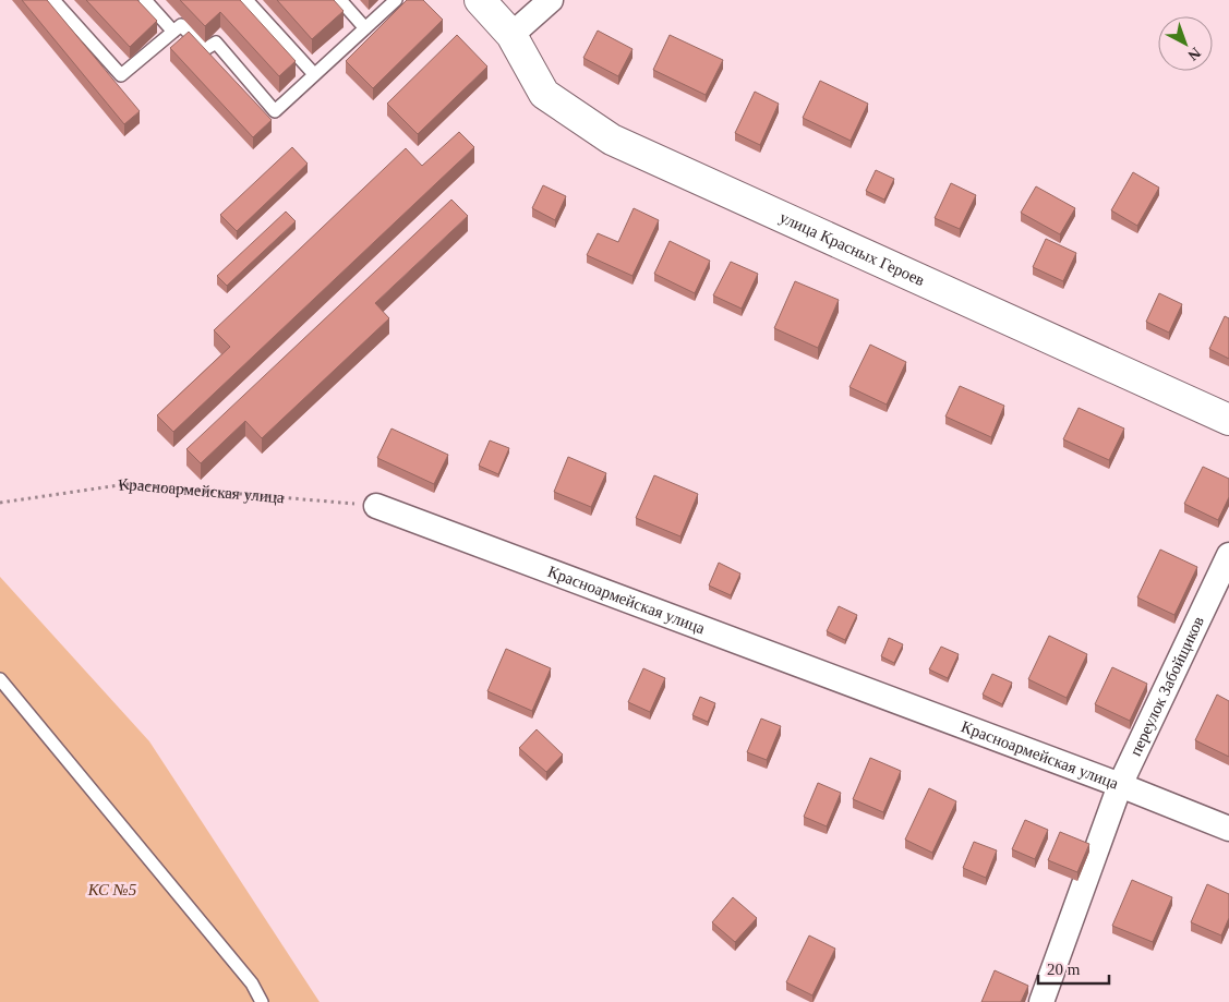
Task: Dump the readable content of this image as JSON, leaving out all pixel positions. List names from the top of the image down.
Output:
{
  "streets": {
    "main road": ["улица Красных Героев"],
    "street": ["Красноармейская улица", "переулок Забойщиков"]
  },
  "crossings": [
    ["Красноармейская улица", "переулок Забойщиков"]
  ],
  "parks": ["КС №5"],
  "scale_bar": "20 m",
  "north": "bottom right"
}
